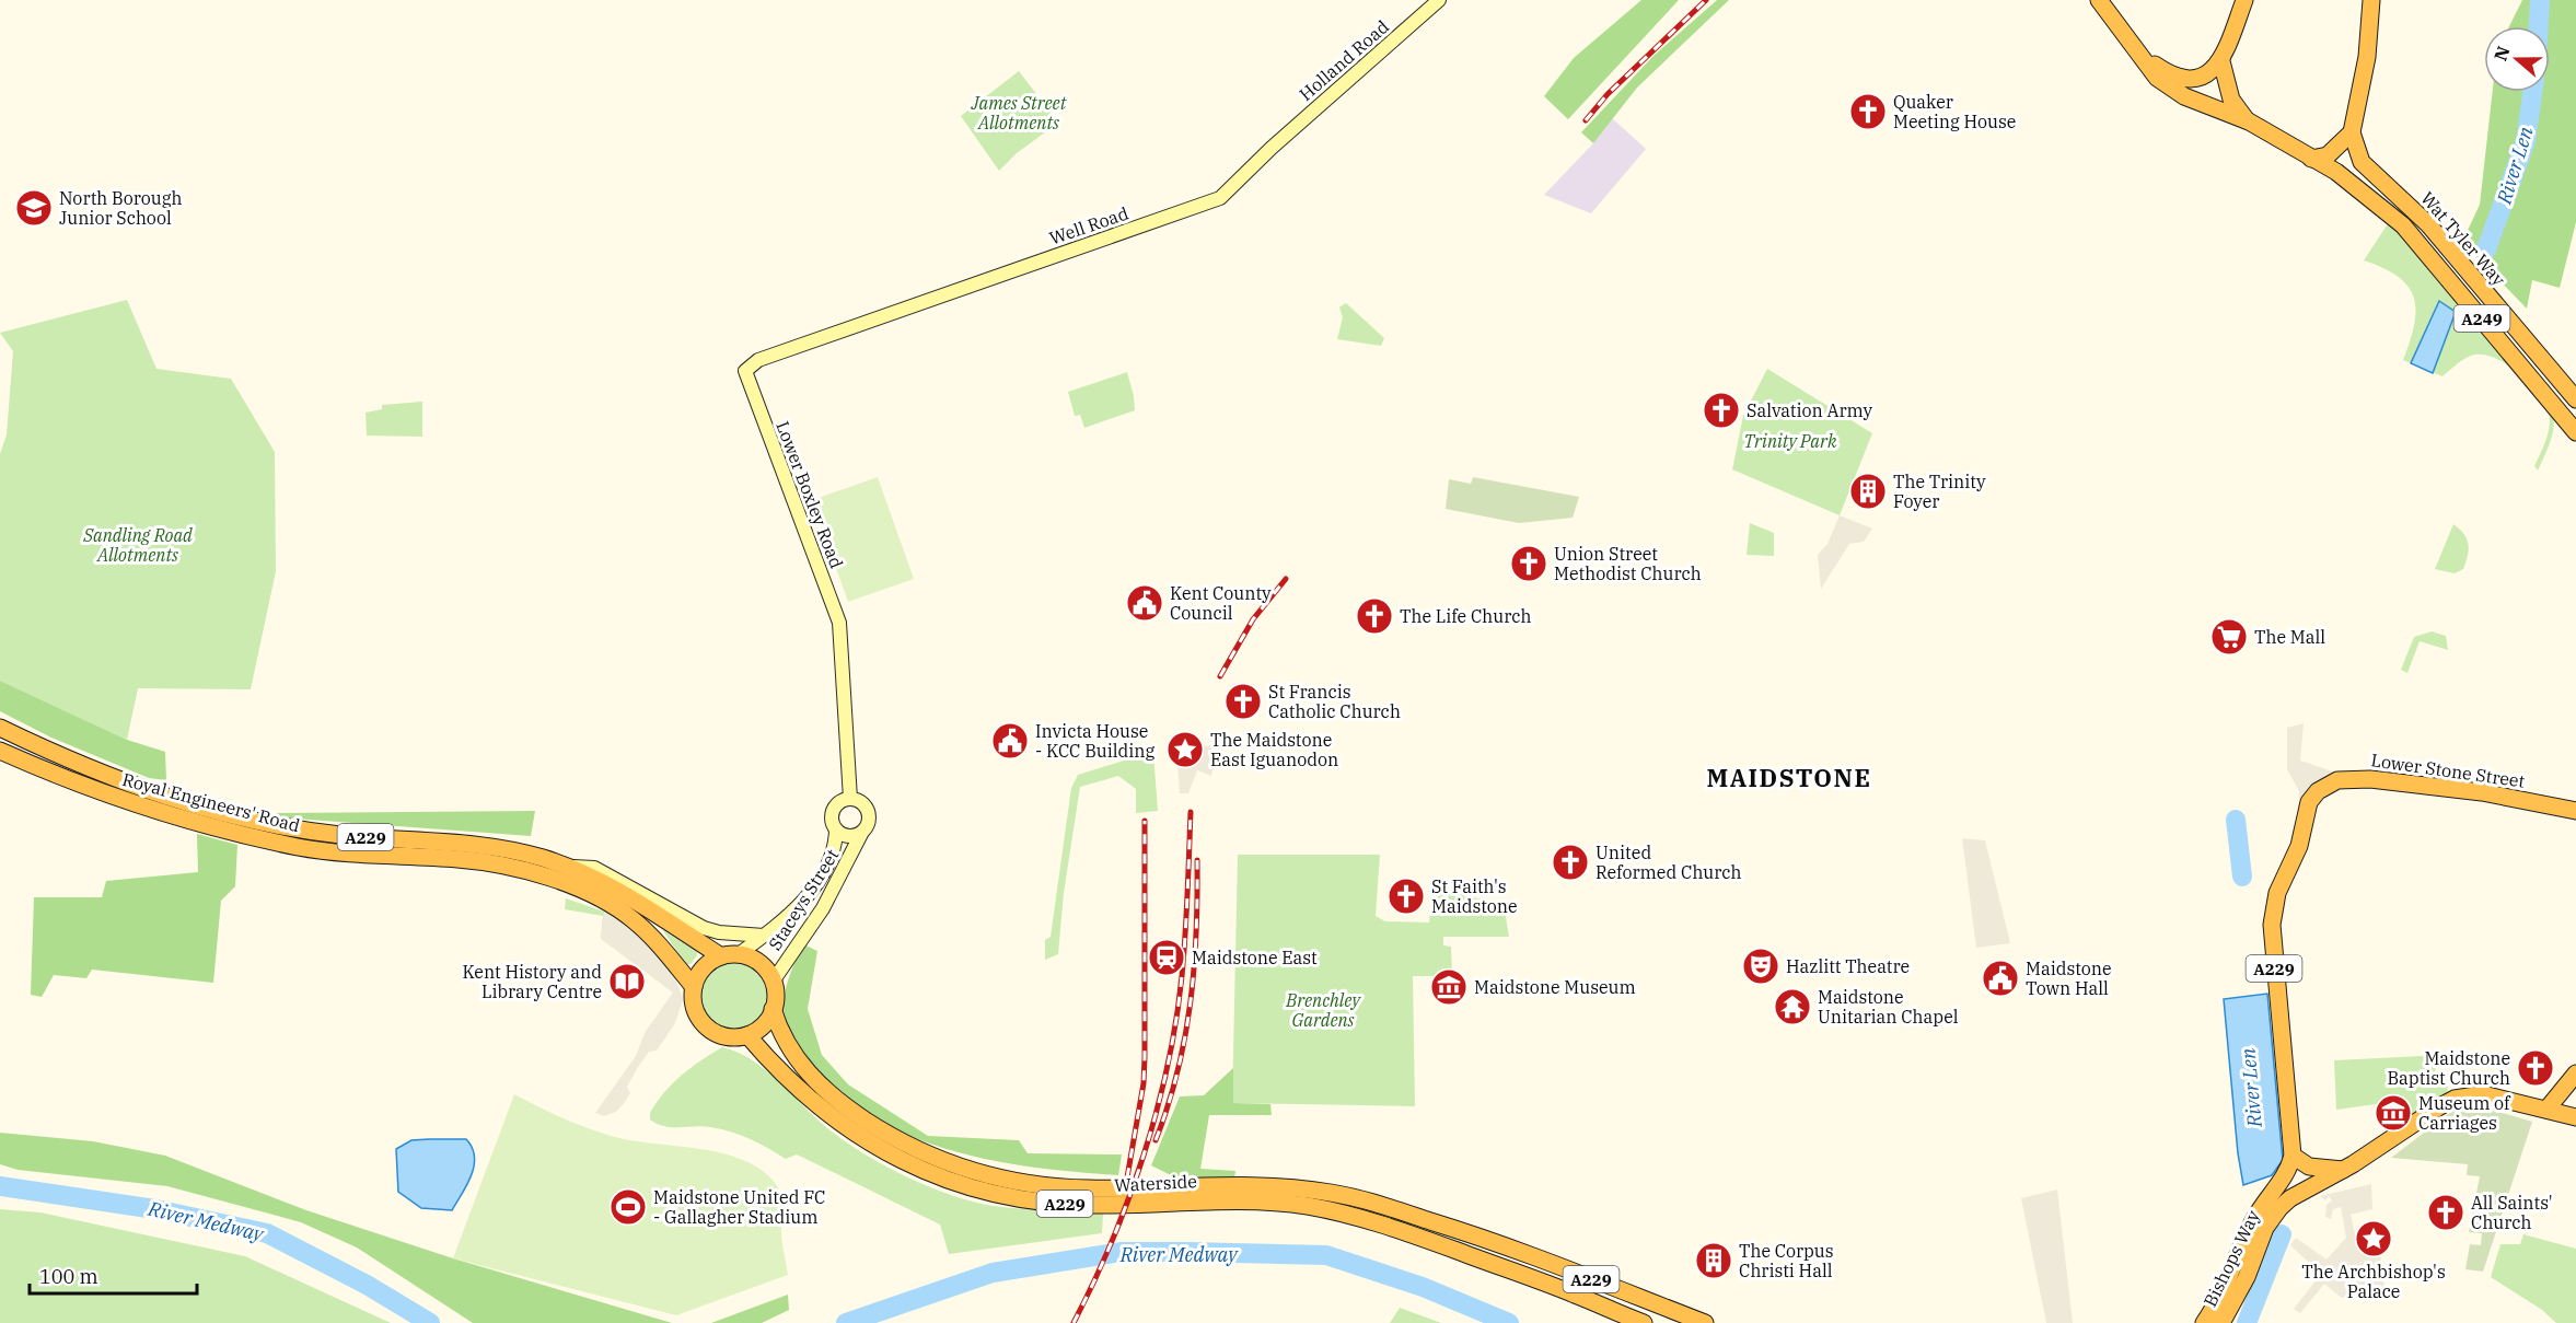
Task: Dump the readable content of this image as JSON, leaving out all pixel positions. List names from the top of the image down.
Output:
{
  "streets": {
    "highway": [
      "Wat Tyler Way",
      "A249",
      "Lower Stone Street",
      "Royal Engineers' Road",
      "A229",
      "Waterside",
      "Bishops Way"
    ],
    "main road": [
      "Holland Road",
      "Well Road",
      "Lower Boxley Road",
      "Staceys Street"
    ]
  },
  "crossings": [
    ["Holland Road", "Well Road"],
    ["Well Road", "Lower Boxley Road"],
    ["Wat Tyler Way", "A249"],
    ["Lower Boxley Road", "Staceys Street"],
    ["Lower Stone Street", "Bishops Way"],
    ["Royal Engineers' Road", "Staceys Street"],
    ["Royal Engineers' Road", "Waterside"],
    ["Staceys Street", "Waterside"]
  ],
  "districts": ["MAIDSTONE"],
  "water": ["River Len", "River Medway"],
  "parks": [
    "James Street Allotments",
    "Trinity Park",
    "Sandling Road Allotments",
    "Brenchley Gardens"
  ],
  "places": {
    "church": [
      "Quaker Meeting House",
      "Salvation Army",
      "Union Street Methodist Church",
      "The Life Church",
      "St Francis Catholic Church",
      "United Reformed Church",
      "St Faith's Maidstone",
      "Maidstone Baptist Church",
      "All Saints' Church"
    ],
    "school or university": ["North Borough Junior School"],
    "building": ["The Trinity Foyer", "The Corpus Christi Hall"],
    "public building": ["Kent County Council", "Invicta House - KCC Building", "Maidstone Town Hall"],
    "supermarket": ["The Mall"],
    "place": ["The Maidstone East Iguanodon", "The Archbishop's Palace"],
    "station": ["Maidstone East"],
    "theatre": ["Hazlitt Theatre"],
    "library": ["Kent History and Library Centre"],
    "museum": ["Maidstone Museum", "Museum of Carriages"],
    "temple": ["Maidstone Unitarian Chapel"],
    "sports": ["Maidstone United FC - Gallagher Stadium"]
  },
  "scale_bar": "100 m",
  "north": "left"
}
